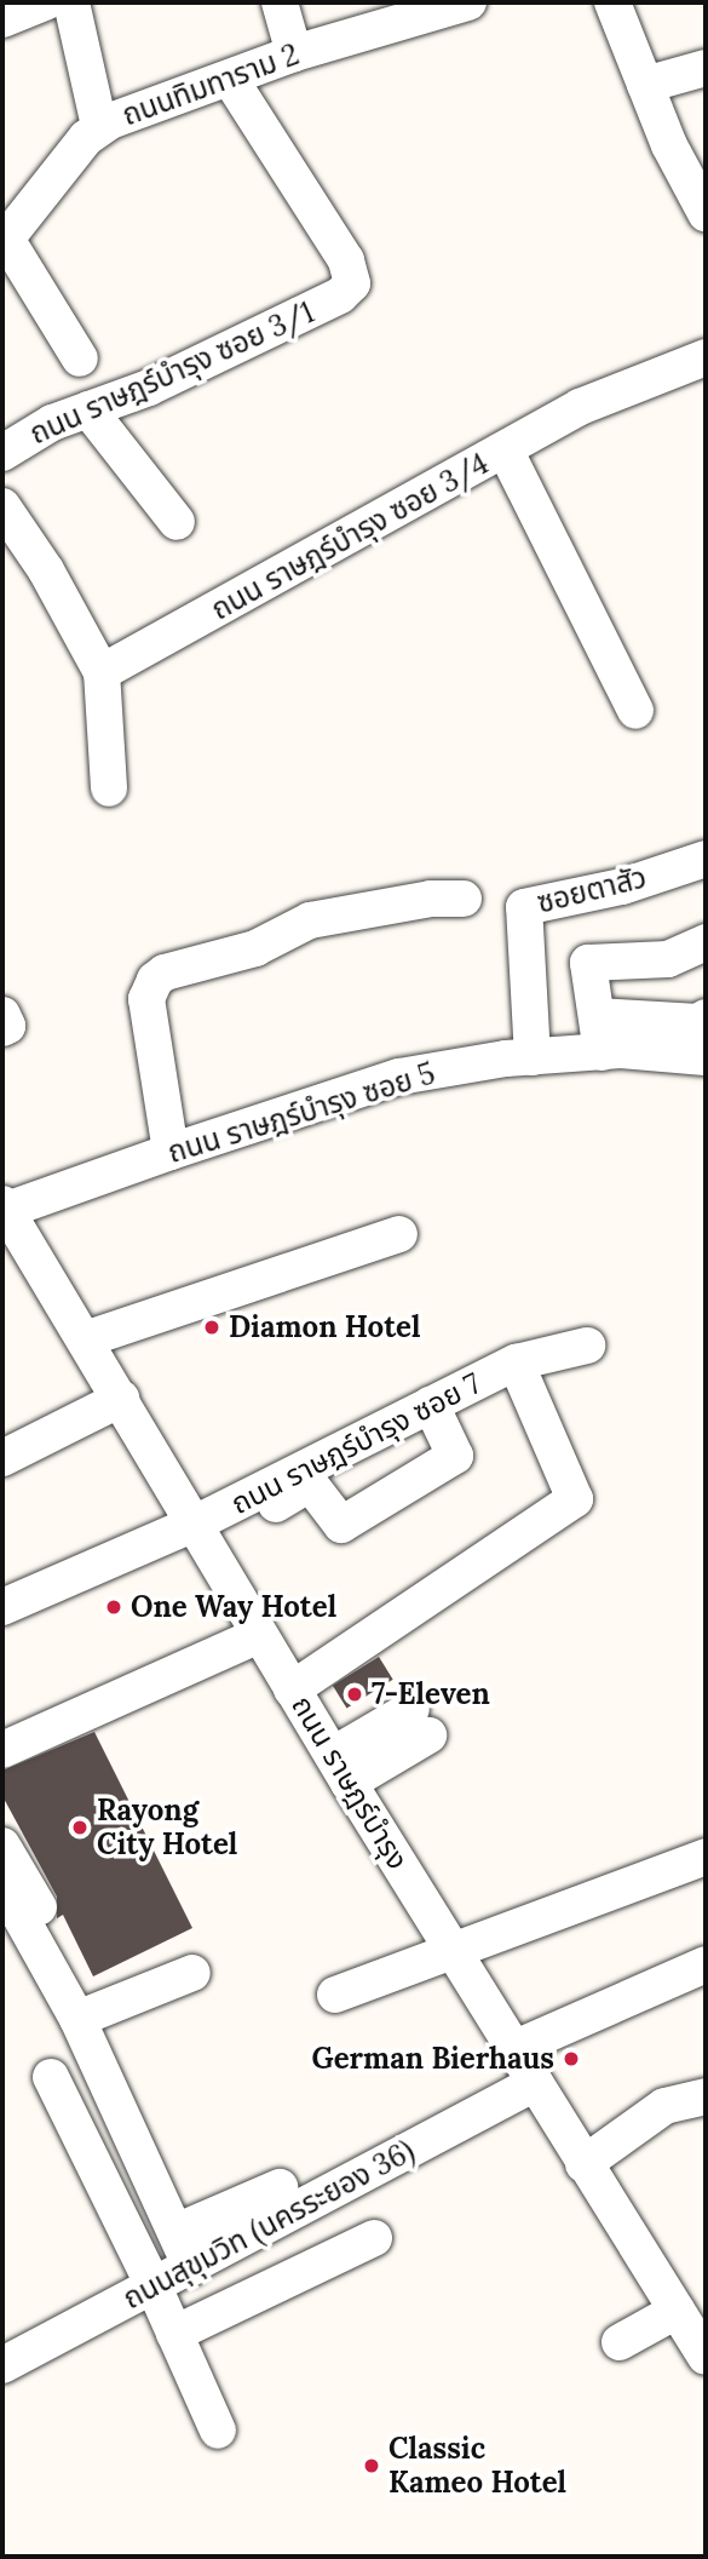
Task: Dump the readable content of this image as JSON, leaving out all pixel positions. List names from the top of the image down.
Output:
{
  "streets": {
    "street": [
      "ถนนทิมทาราม 2",
      "ถนน ราษฎร์บำรุง ซอย 3/1",
      "ถนน ราษฎร์บำรุง ซอย 3/4",
      "ซอยตาสัว",
      "ถนน ราษฎร์บำรุง ซอย 5",
      "ถนน ราษฎร์บำรุง ซอย 7",
      "ถนน ราษฎร์บำรุง",
      "ถนนสุขุมวิท (นครระยอง 36)"
    ]
  },
  "crossings": [
    ["ถนนทิมทาราม 2", "ถนน ราษฎร์บำรุง ซอย 3/1"],
    ["ซอยตาสัว", "ถนน ราษฎร์บำรุง ซอย 5"],
    ["ถนน ราษฎร์บำรุง ซอย 5", "ถนน ราษฎร์บำรุง"],
    ["ถนน ราษฎร์บำรุง ซอย 7", "ถนน ราษฎร์บำรุง"],
    ["ถนน ราษฎร์บำรุง", "ถนนสุขุมวิท (นครระยอง 36)"]
  ],
  "places": [
    "Diamon Hotel",
    "One Way Hotel",
    "7-Eleven",
    "Rayong City Hotel",
    "German Bierhaus",
    "Classic Kameo Hotel"
  ]
}
